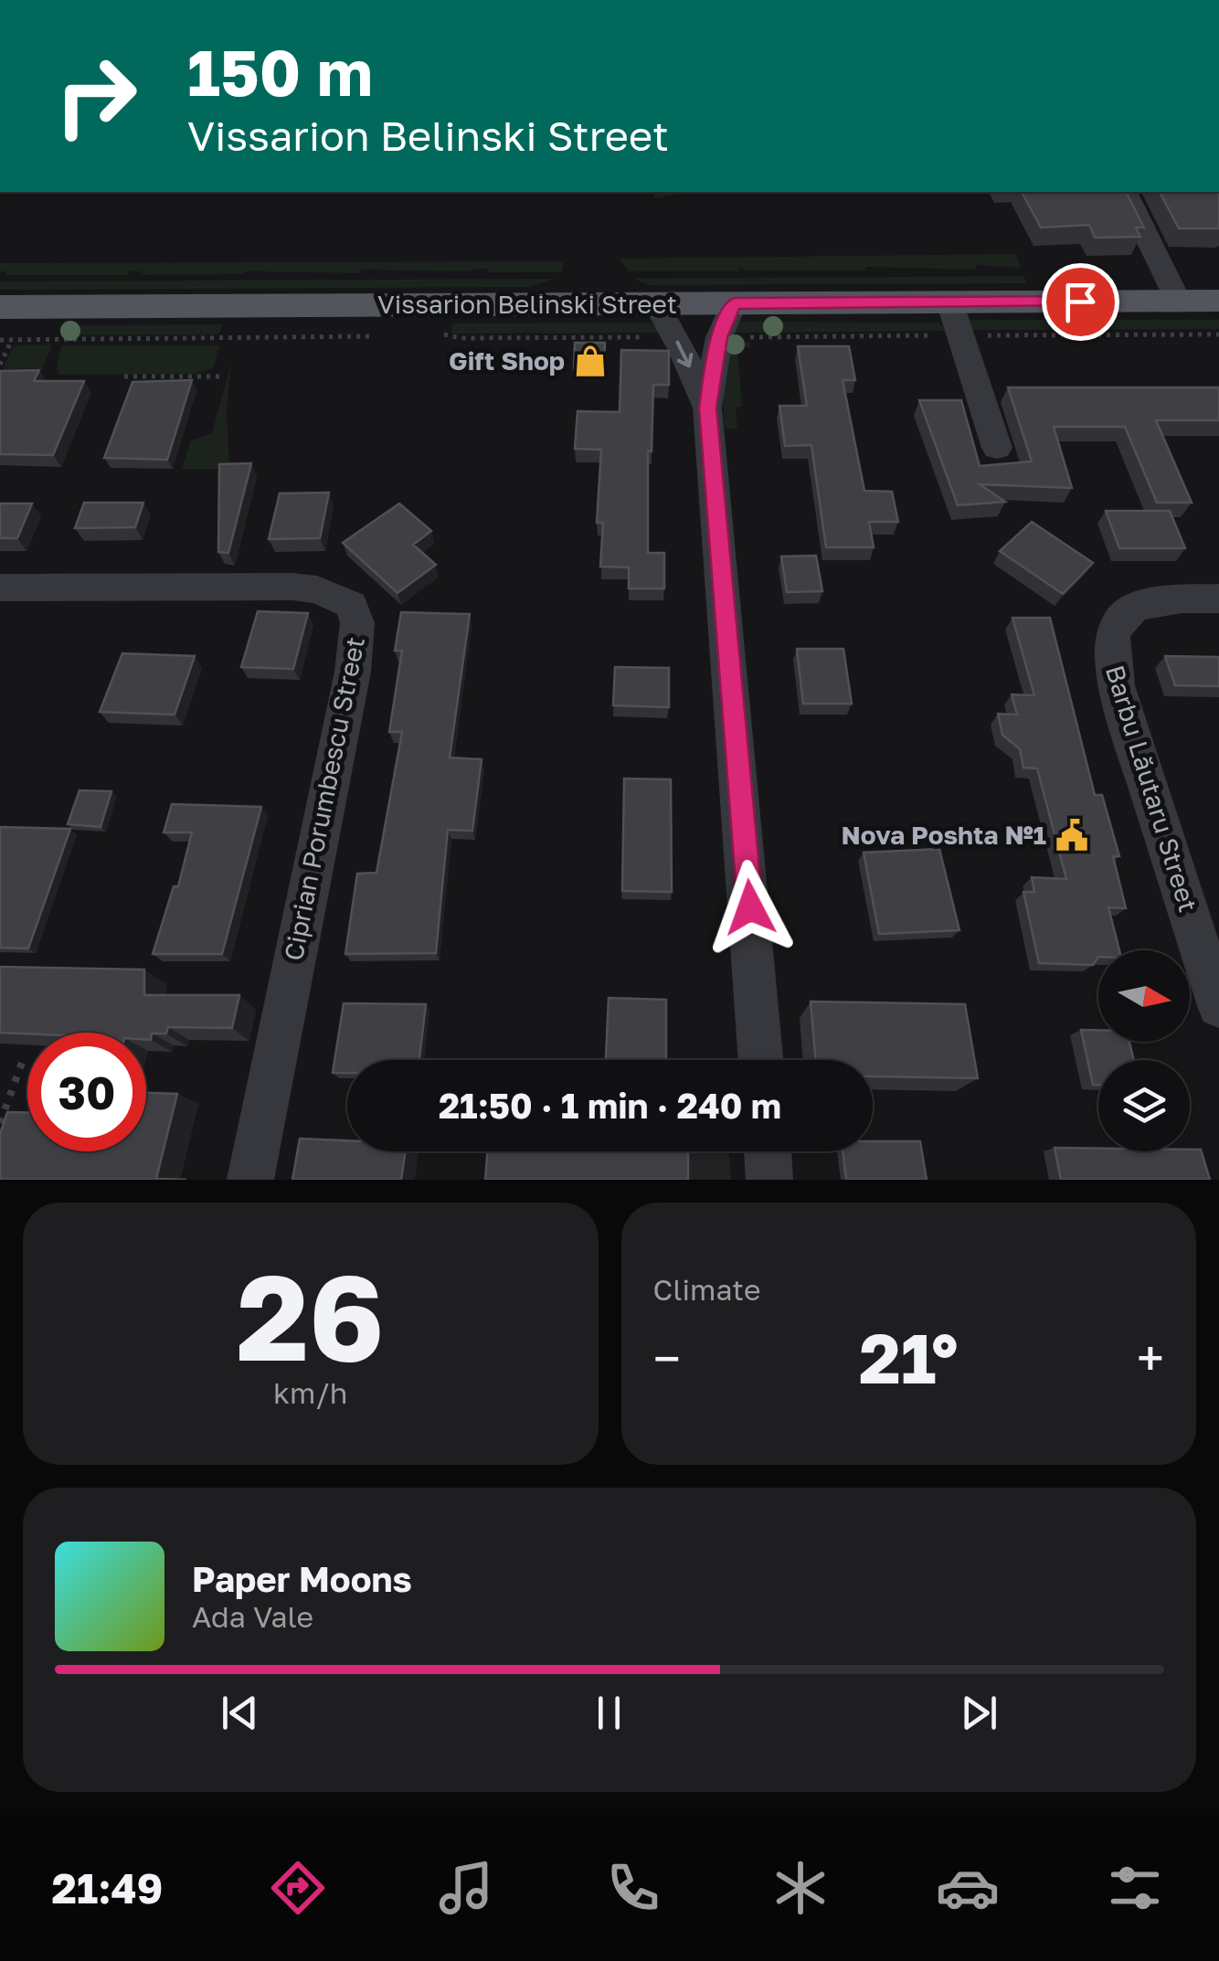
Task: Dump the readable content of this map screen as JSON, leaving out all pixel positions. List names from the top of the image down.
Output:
{
  "streets": {
    "main road": ["Vissarion Belinski Street"],
    "street": ["Barbu Lăutaru Street", "Ciprian Porumbescu Street"]
  },
  "places": {
    "shop": ["Gift Shop"],
    "public building": ["Nova Poshta №1"]
  },
  "north": "right",
  "page": {
    "turn": ["150 m", "Vissarion Belinski Street"],
    "limit": "30",
    "trip": "21:50 · 1 min · 240 m",
    "tile": [
      ["26", "km/h"],
      "Climate"
    ],
    "heat": ["−", "21°", "+"],
    "song": ["Paper Moons", "Ada Vale"],
    "tabs": "21:49"
  }
}
